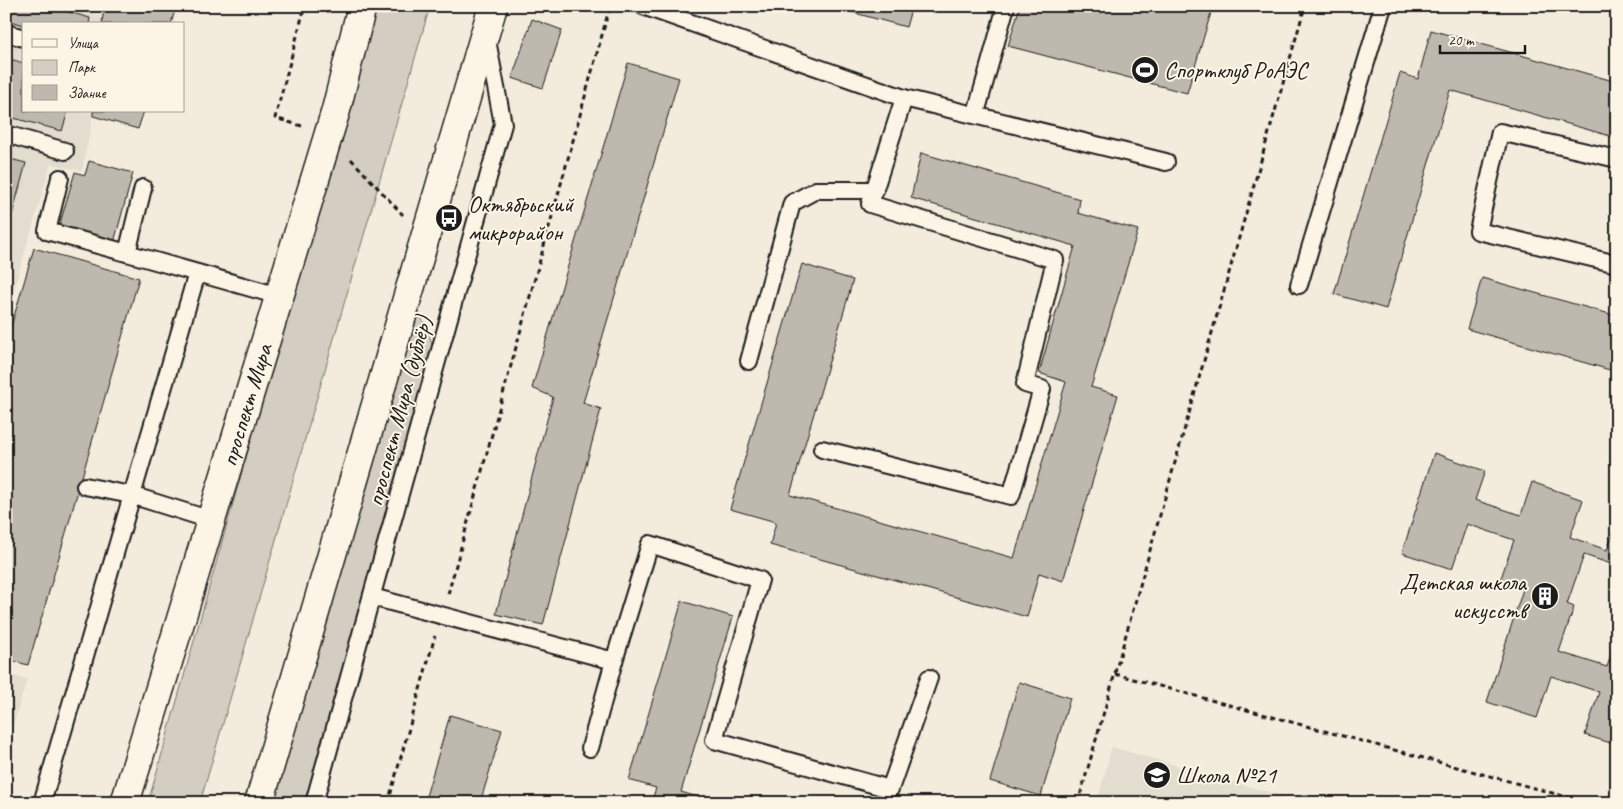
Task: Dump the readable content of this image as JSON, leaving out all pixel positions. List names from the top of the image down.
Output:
{
  "streets": {
    "main road": ["проспект Мира"],
    "lane": ["проспект Мира (дублёр)"]
  },
  "places": {
    "sports": ["Спортклуб РоАЭС"],
    "bus stop": ["Октябрьский микрорайон"],
    "building": ["Детская школа искусств"],
    "school or university": ["Школа №21"]
  },
  "legend": ["Улица", "Парк", "Здание"],
  "scale_bar": "20 m"
}
